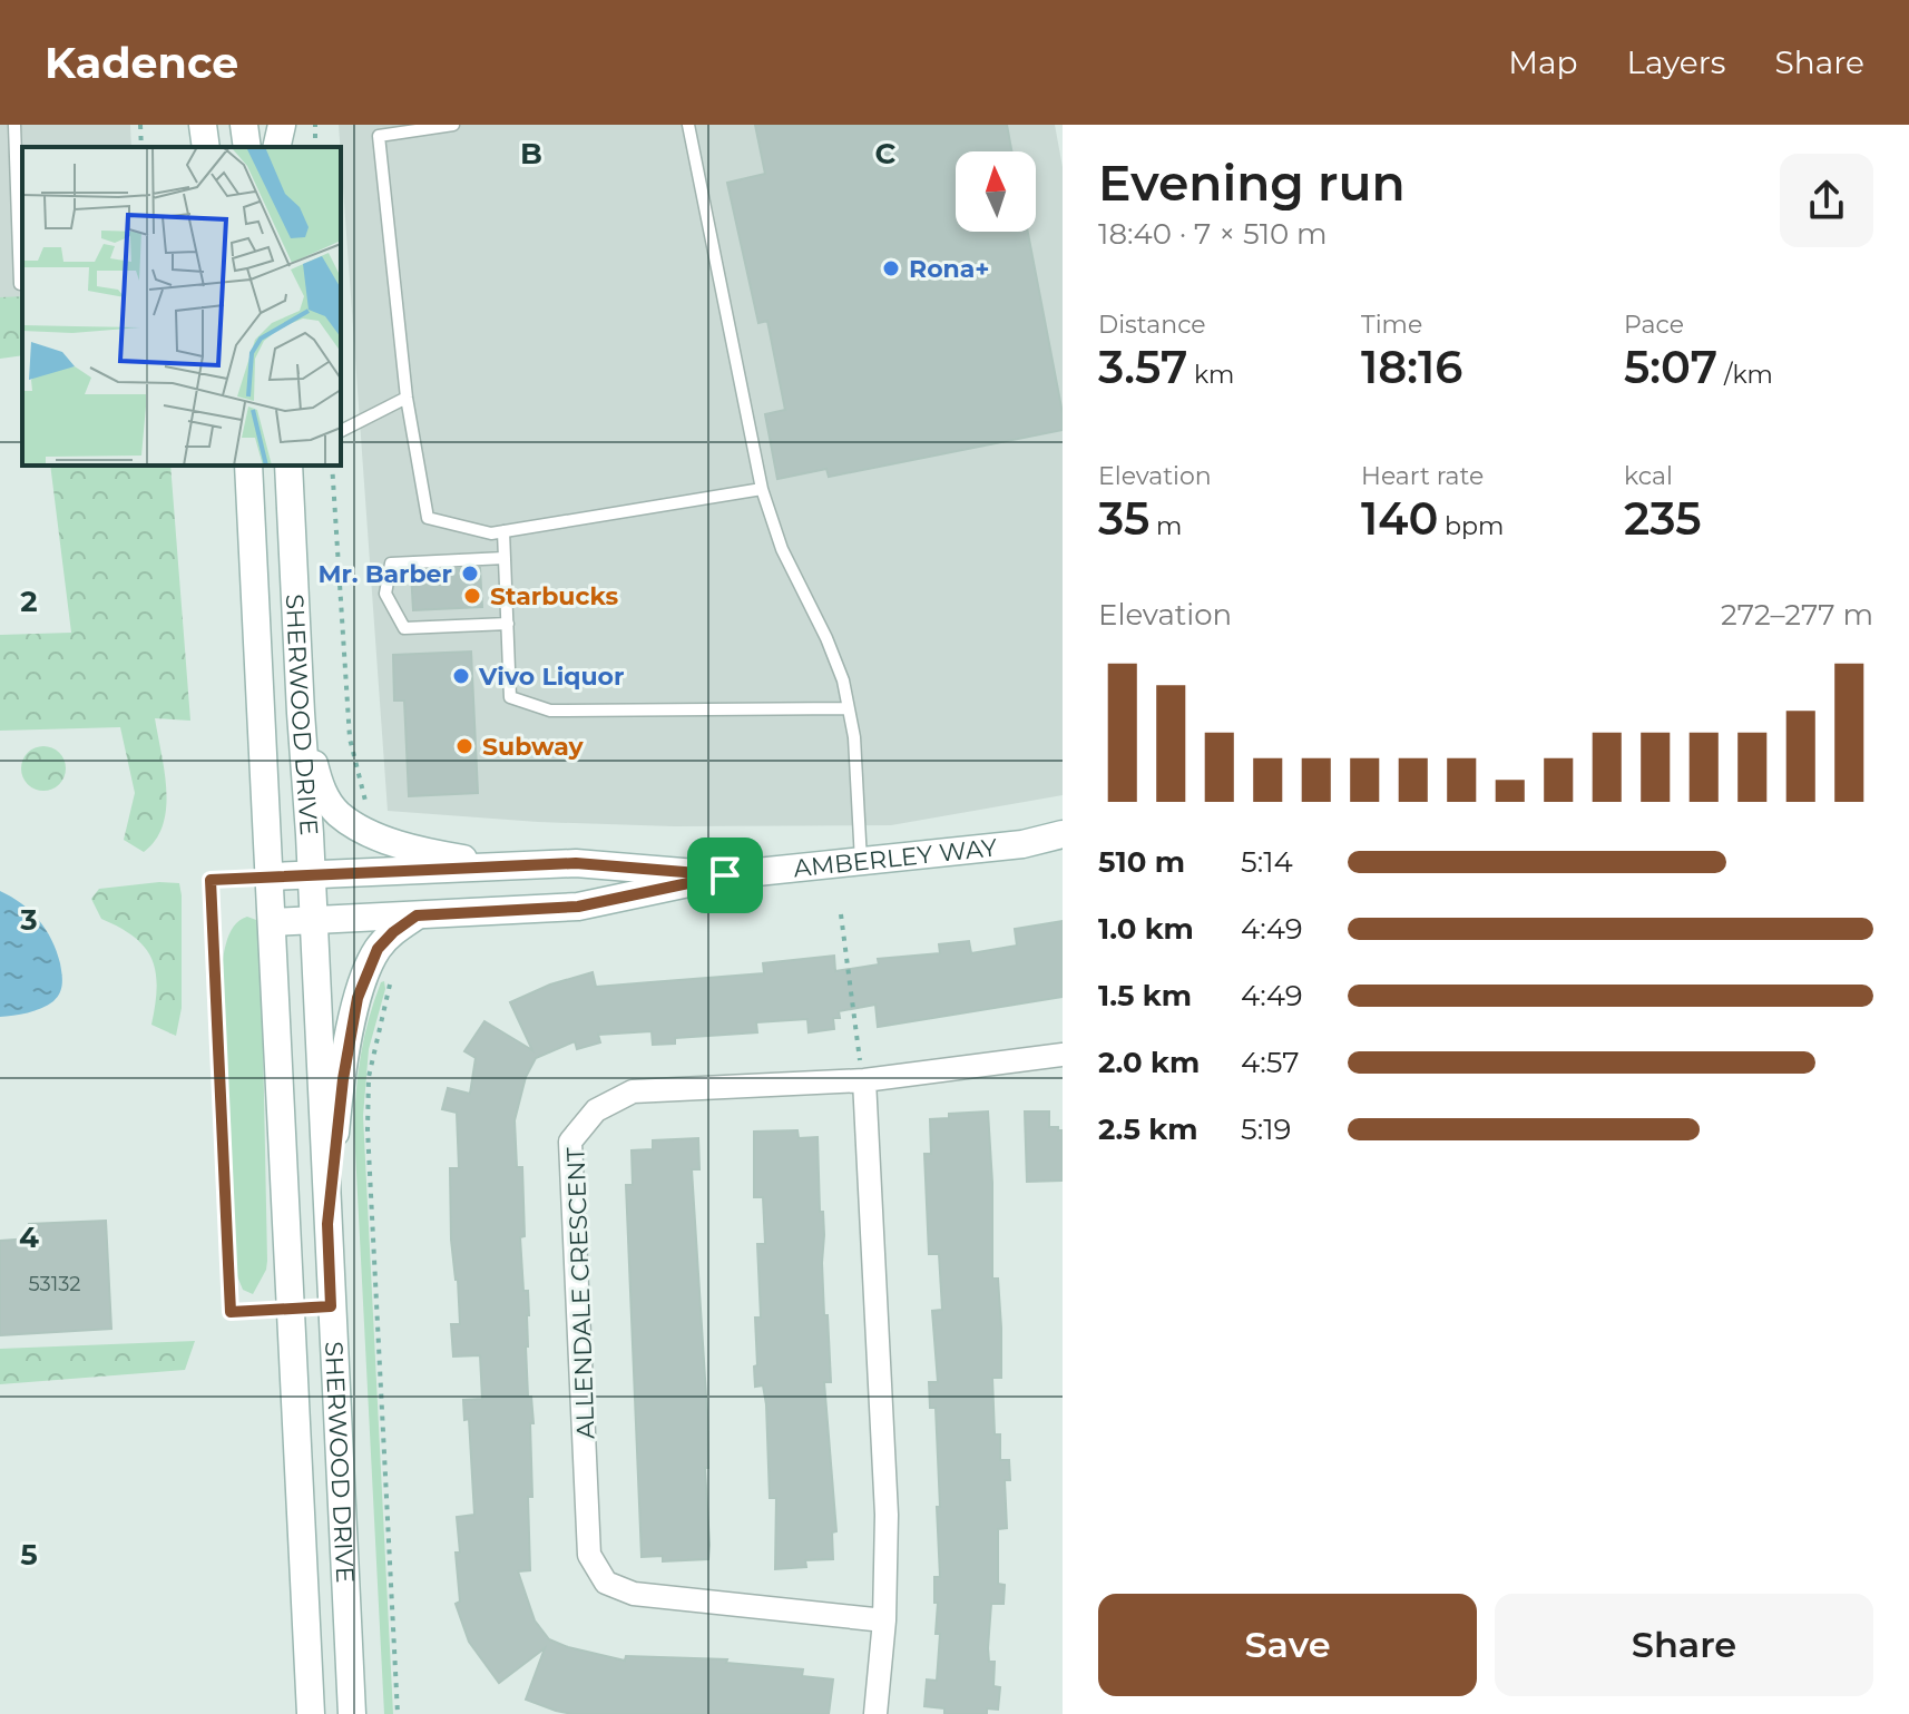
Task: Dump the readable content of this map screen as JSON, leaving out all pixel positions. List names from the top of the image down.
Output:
{
  "streets": {
    "main road": ["SHERWOOD DRIVE", "AMBERLEY WAY"],
    "street": ["ALLENDALE CRESCENT"]
  },
  "crossings": [
    ["SHERWOOD DRIVE", "AMBERLEY WAY"]
  ],
  "places": [
    "Rona+",
    "Mr. Barber",
    "Starbucks",
    "Vivo Liquor",
    "Subway"
  ],
  "house_numbers": ["53132"],
  "north": "top",
  "page": {
    "header": "Kadence",
    "nav": ["Map", "Layers", "Share"],
    "heading": ["Evening run", "18:40 · 7 × 510 m"],
    "stats": [
      ["Distance", "3.57 km"],
      ["Time", "18:16"],
      ["Pace", "5:07 /km"],
      ["Elevation", "35 m"],
      ["Heart rate", "140 bpm"],
      ["kcal", "235"]
    ],
    "chart": ["Elevation", "272–277 m"],
    "list": [
      {
        "name": "510 m",
        "note": "5:14"
      },
      {
        "name": "1.0 km",
        "note": "4:49"
      },
      {
        "name": "1.5 km",
        "note": "4:49"
      },
      {
        "name": "2.0 km",
        "note": "4:57"
      },
      {
        "name": "2.5 km",
        "note": "5:19"
      }
    ],
    "buttons": ["Save", "Share"]
  },
  "grid": {
    "columns": ["B", "C"],
    "rows": [
      "2",
      "3",
      "4",
      "5"
    ]
  }
}
